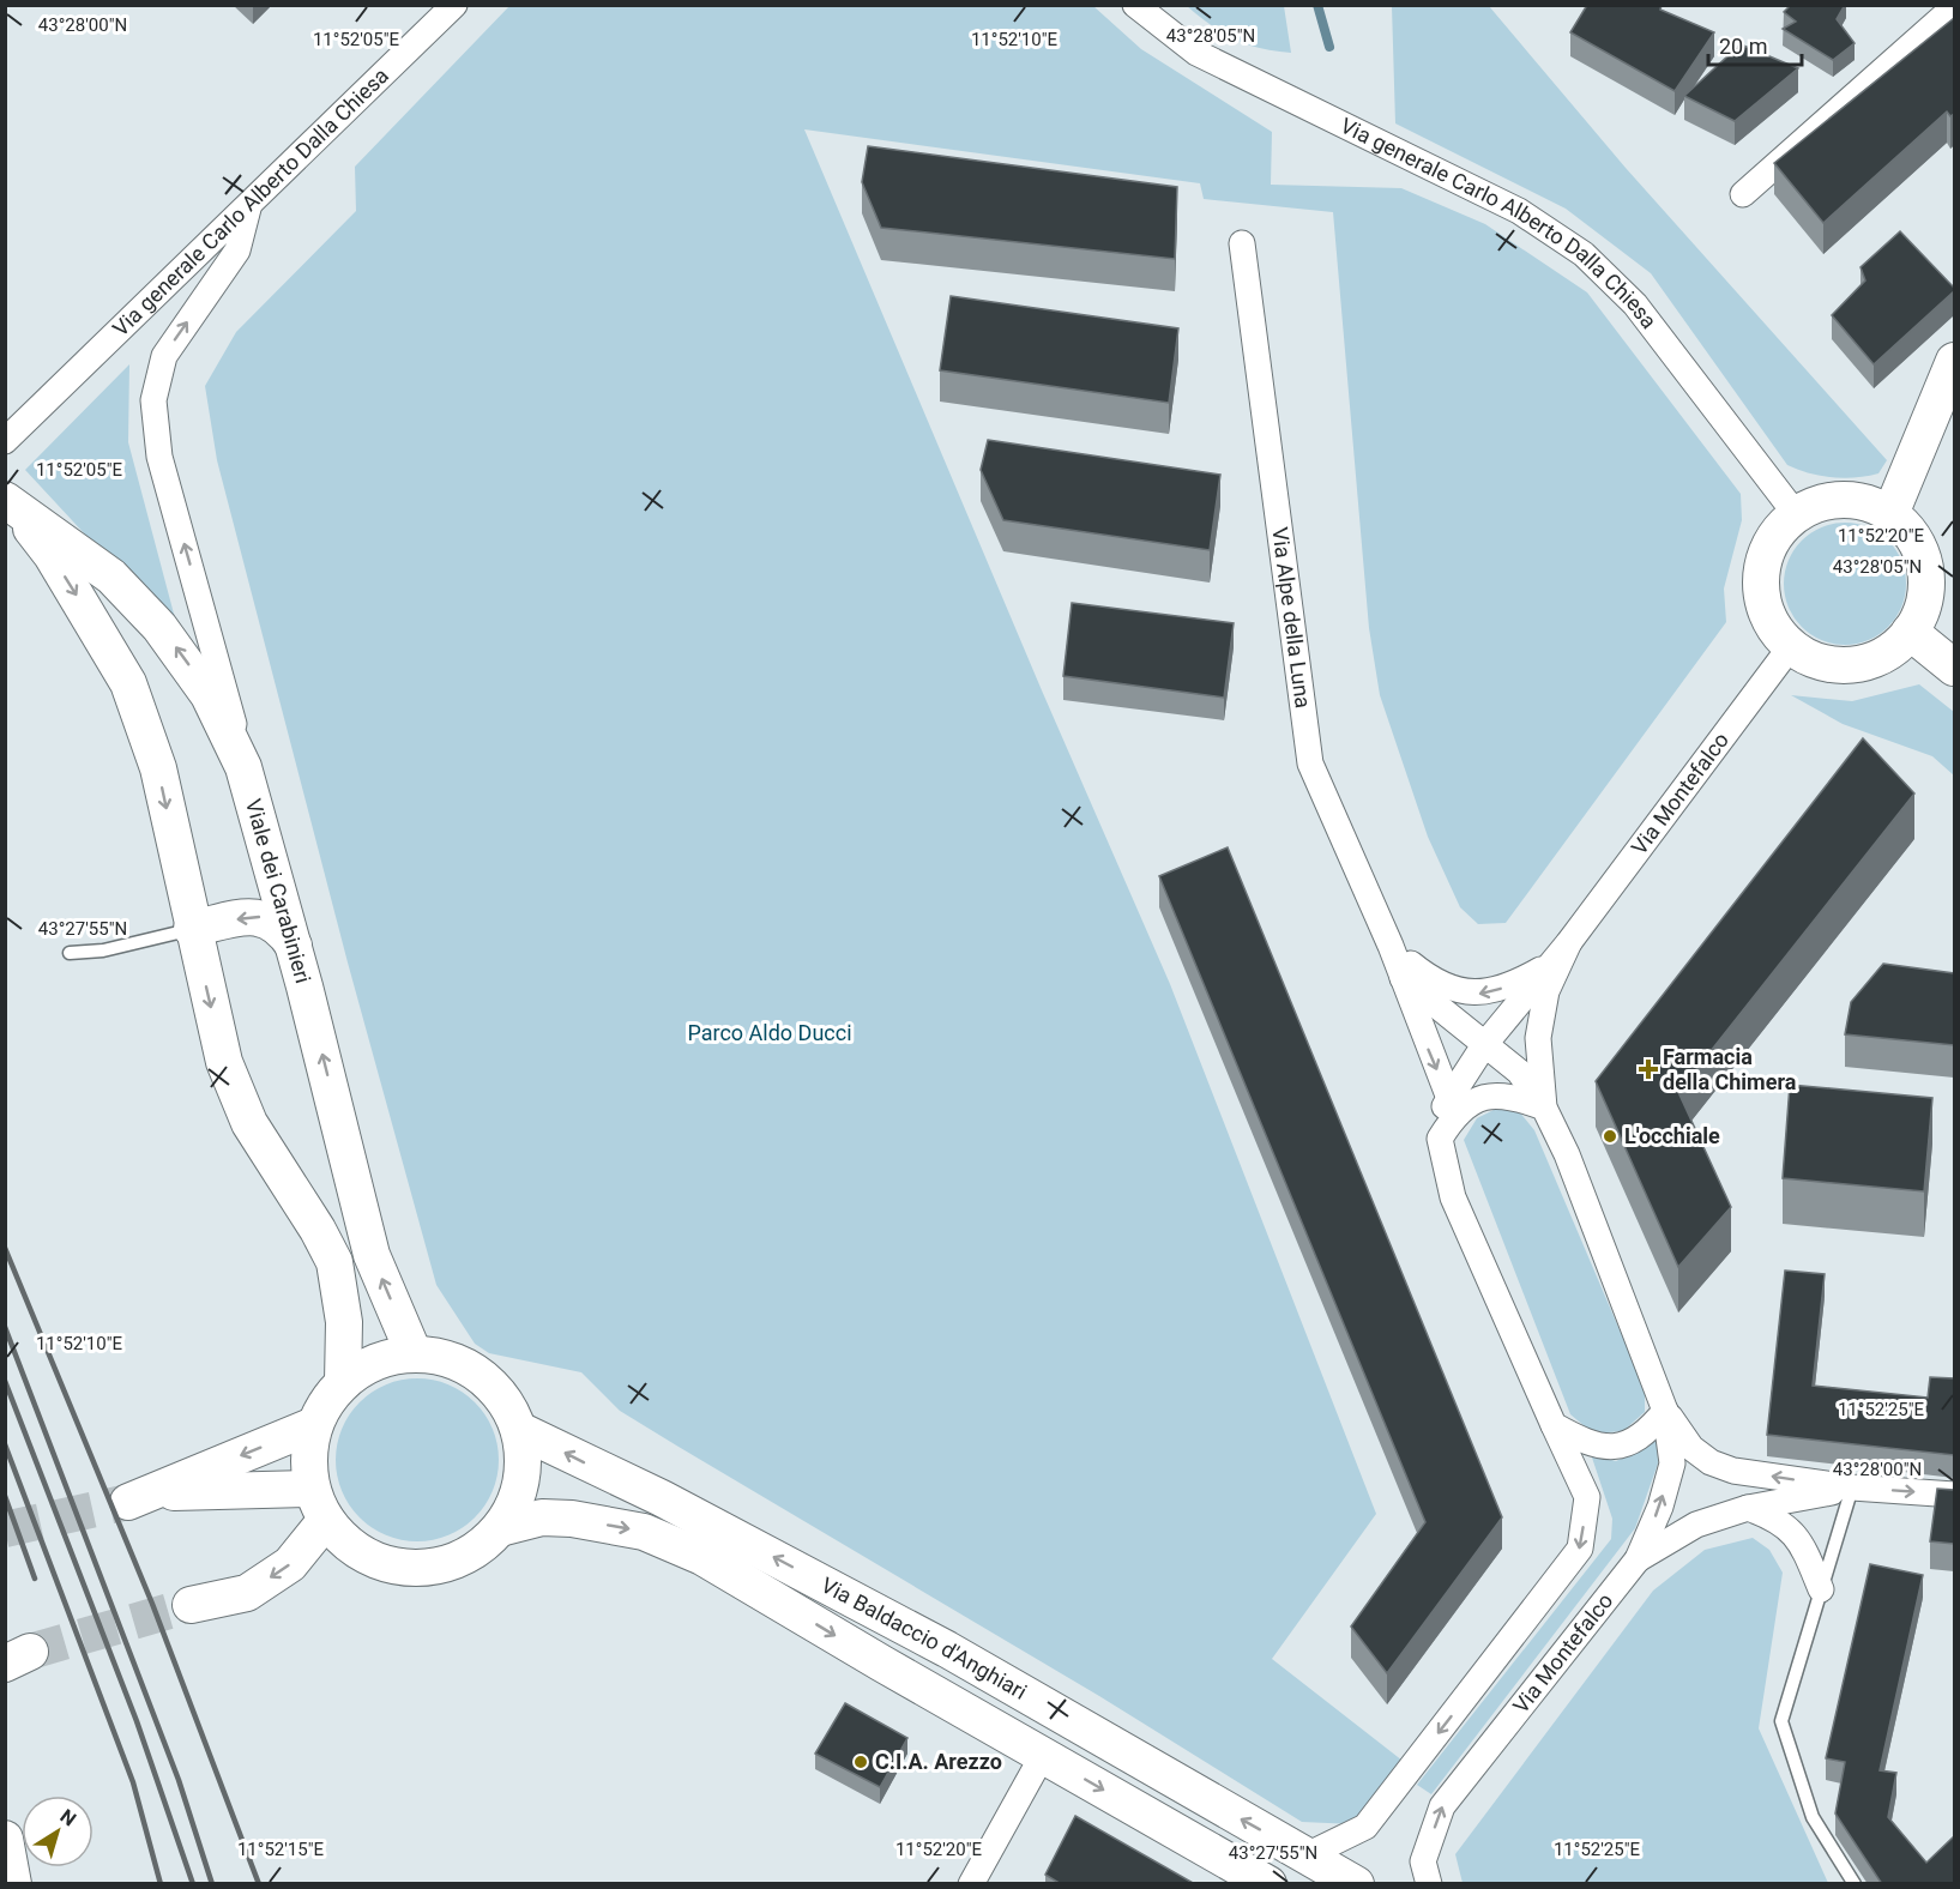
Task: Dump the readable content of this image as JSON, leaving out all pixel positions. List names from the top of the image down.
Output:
{
  "streets": {
    "main road": ["Viale dei Carabinieri", "Via Baldaccio d'Anghiari"],
    "street": ["Via generale Carlo Alberto Dalla Chiesa", "Via Alpe della Luna", "Via Montefalco"]
  },
  "crossings": [
    ["Via generale Carlo Alberto Dalla Chiesa", "Via Montefalco"],
    ["Via Alpe della Luna", "Via Montefalco"],
    ["Via Montefalco", "Via Baldaccio d'Anghiari"],
    ["Viale dei Carabinieri", "Via Baldaccio d'Anghiari"]
  ],
  "parks": ["Parco Aldo Ducci"],
  "places": {
    "health": ["Farmacia della Chimera"],
    "other": ["L'occhiale", "C.I.A. Arezzo"]
  },
  "scale_bar": "20 m",
  "north": "top right",
  "coordinates": [
    "43°28'00\"N",
    "43°28'05\"N",
    "11°52'05\"E",
    "11°52'10\"E",
    "11°52'20\"E",
    "43°27'55\"N",
    "11°52'25\"E",
    "11°52'15\"E"
  ]
}
